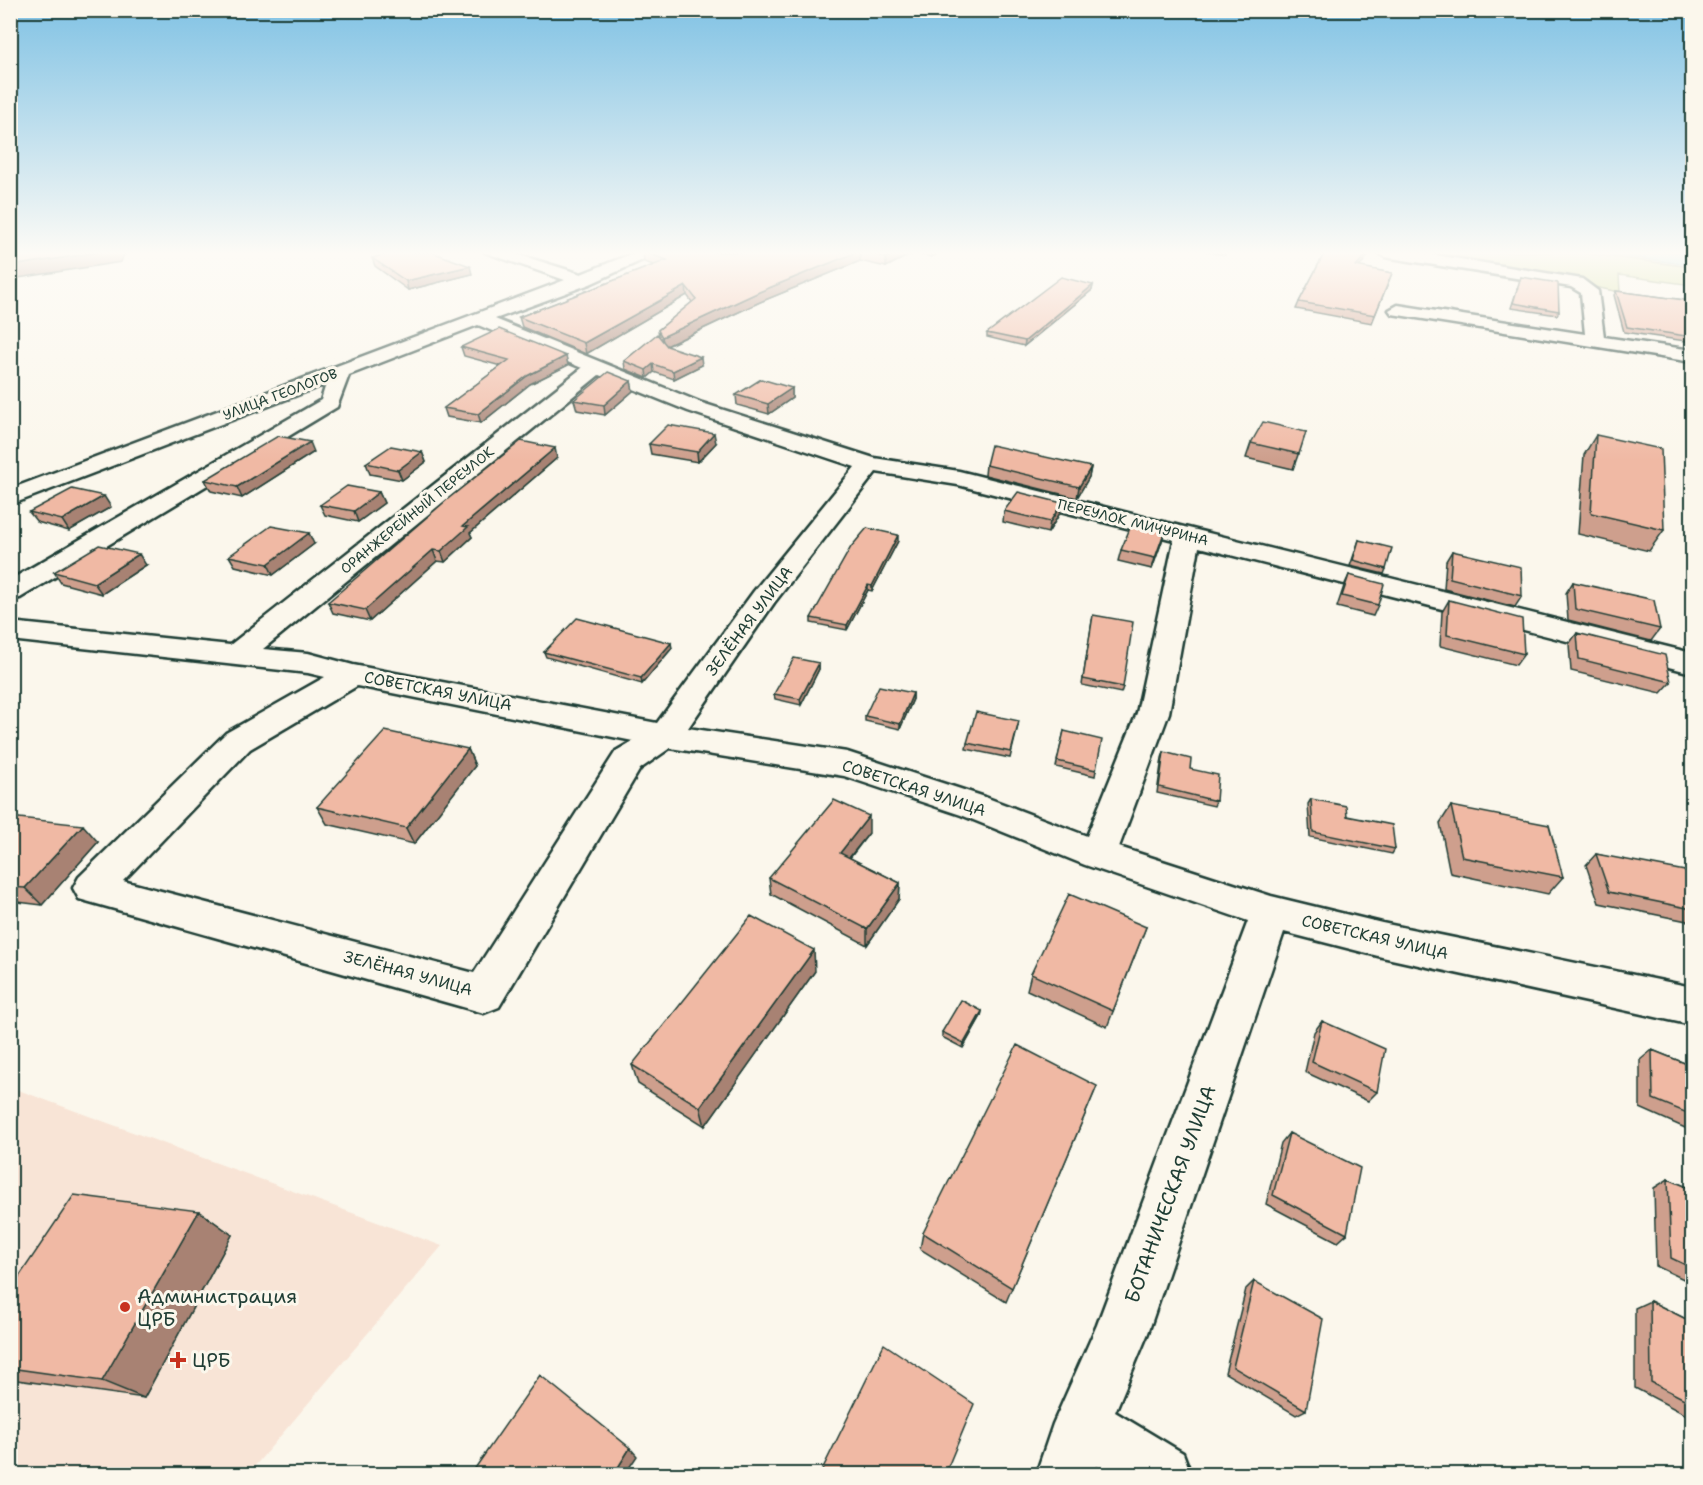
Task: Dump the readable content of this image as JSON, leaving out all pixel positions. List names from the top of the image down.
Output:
{
  "streets": {
    "street": [
      "УЛИЦА ГЕОЛОГОВ",
      "ОРАНЖЕРЕЙНЫЙ ПЕРЕУЛОК",
      "ПЕРЕУЛОК МИЧУРИНА",
      "ЗЕЛЁНАЯ УЛИЦА",
      "СОВЕТСКАЯ УЛИЦА",
      "БОТАНИЧЕСКАЯ УЛИЦА"
    ]
  },
  "crossings": [
    ["ОРАНЖЕРЕЙНЫЙ ПЕРЕУЛОК", "ПЕРЕУЛОК МИЧУРИНА"],
    ["ОРАНЖЕРЕЙНЫЙ ПЕРЕУЛОК", "СОВЕТСКАЯ УЛИЦА"],
    ["ПЕРЕУЛОК МИЧУРИНА", "ЗЕЛЁНАЯ УЛИЦА"],
    ["ЗЕЛЁНАЯ УЛИЦА", "СОВЕТСКАЯ УЛИЦА"],
    ["СОВЕТСКАЯ УЛИЦА", "БОТАНИЧЕСКАЯ УЛИЦА"]
  ],
  "places": {
    "other": ["Администрация ЦРБ"],
    "health": ["ЦРБ"]
  }
}
